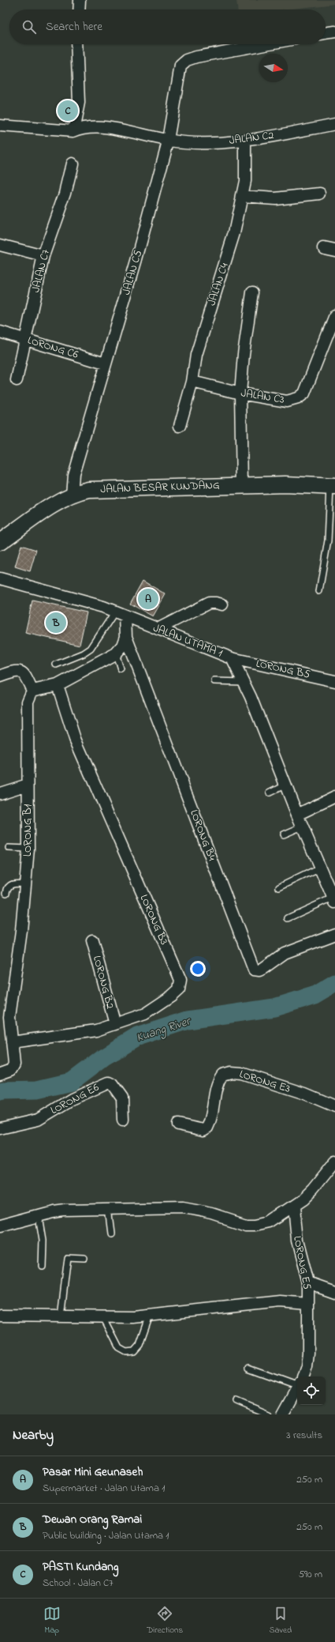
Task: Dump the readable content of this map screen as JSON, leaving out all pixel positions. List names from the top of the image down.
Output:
{
  "streets": {
    "main road": ["JALAN BESAR KUNDANG"],
    "street": [
      "JALAN C2",
      "JALAN C7",
      "JALAN C5",
      "JALAN C4",
      "LORONG C6",
      "JALAN C3",
      "JALAN UTAMA 1",
      "LORONG B5",
      "LORONG B1",
      "LORONG B4",
      "LORONG B3",
      "LORONG B2",
      "LORONG E3",
      "LORONG E6",
      "LORONG E5"
    ]
  },
  "crossings": [
    ["JALAN C2", "JALAN C5"],
    ["JALAN C2", "JALAN C4"],
    ["JALAN C7", "LORONG C6"],
    ["JALAN C5", "LORONG C6"],
    ["JALAN C5", "JALAN BESAR KUNDANG"],
    ["JALAN C4", "JALAN C3"],
    ["JALAN UTAMA 1", "LORONG B5"],
    ["JALAN UTAMA 1", "LORONG B4"],
    ["LORONG B1", "LORONG B3"],
    ["LORONG B3", "LORONG B2"]
  ],
  "water": ["Kuang River"],
  "north": "right",
  "page": {
    "search": "Search here",
    "pins": ["C", "A", "B"],
    "heading": ["Nearby", "3 results"],
    "list": [
      {
        "mark": "A",
        "name": "Pasar Mini Geunaseh",
        "note": "Supermarket · Jalan Utama 1",
        "value": "250 m"
      },
      {
        "mark": "B",
        "name": "Dewan Orang Ramai",
        "note": "Public building · Jalan Utama 1",
        "value": "250 m"
      },
      {
        "mark": "C",
        "name": "PASTI Kundang",
        "note": "School · Jalan C7",
        "value": "590 m"
      }
    ],
    "nav": ["Map", "Directions", "Saved"]
  }
}
